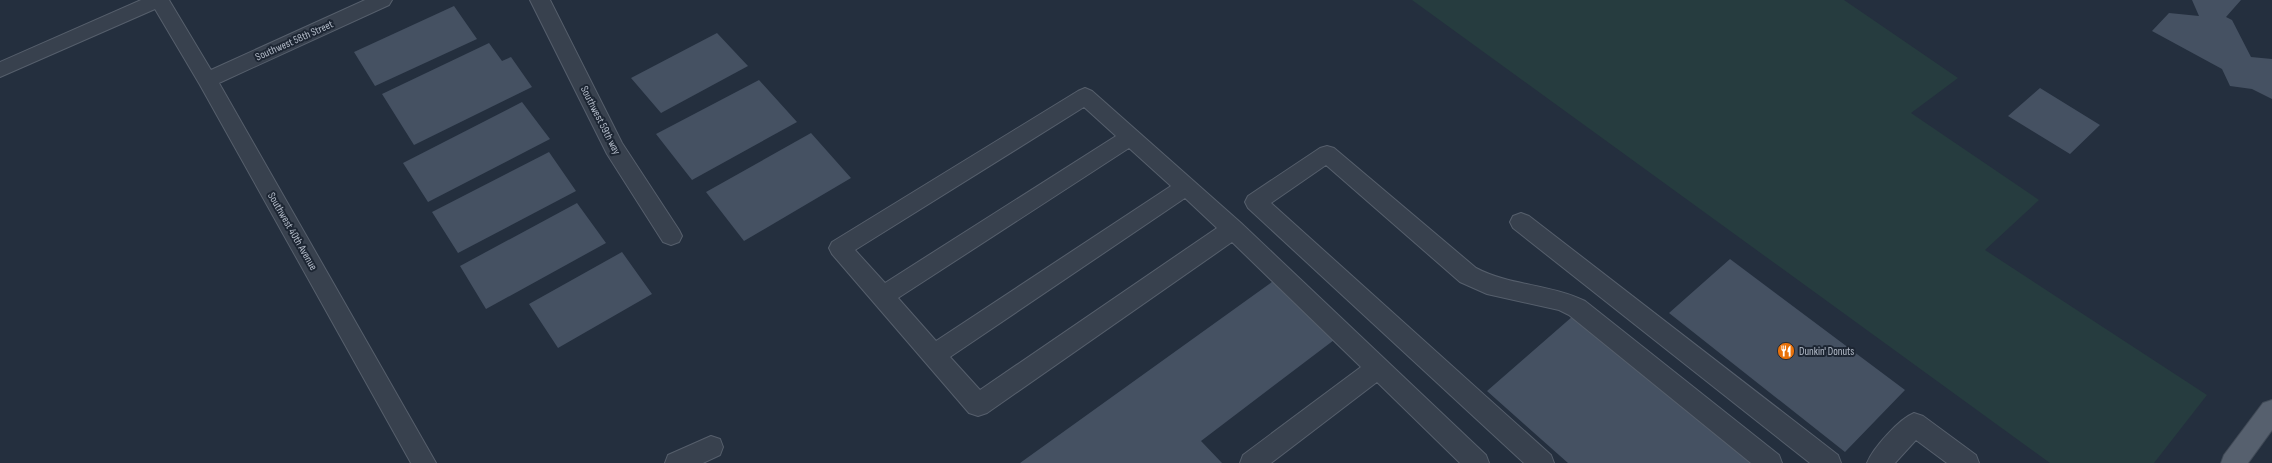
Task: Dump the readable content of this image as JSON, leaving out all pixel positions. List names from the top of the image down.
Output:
{
  "streets": {
    "street": ["Southwest 58th Street", "Southwest 59th way", "Southwest 40th Avenue"]
  },
  "crossings": [
    ["Southwest 58th Street", "Southwest 40th Avenue"]
  ],
  "places": {
    "restaurant": ["Dunkin' Donuts"]
  }
}
